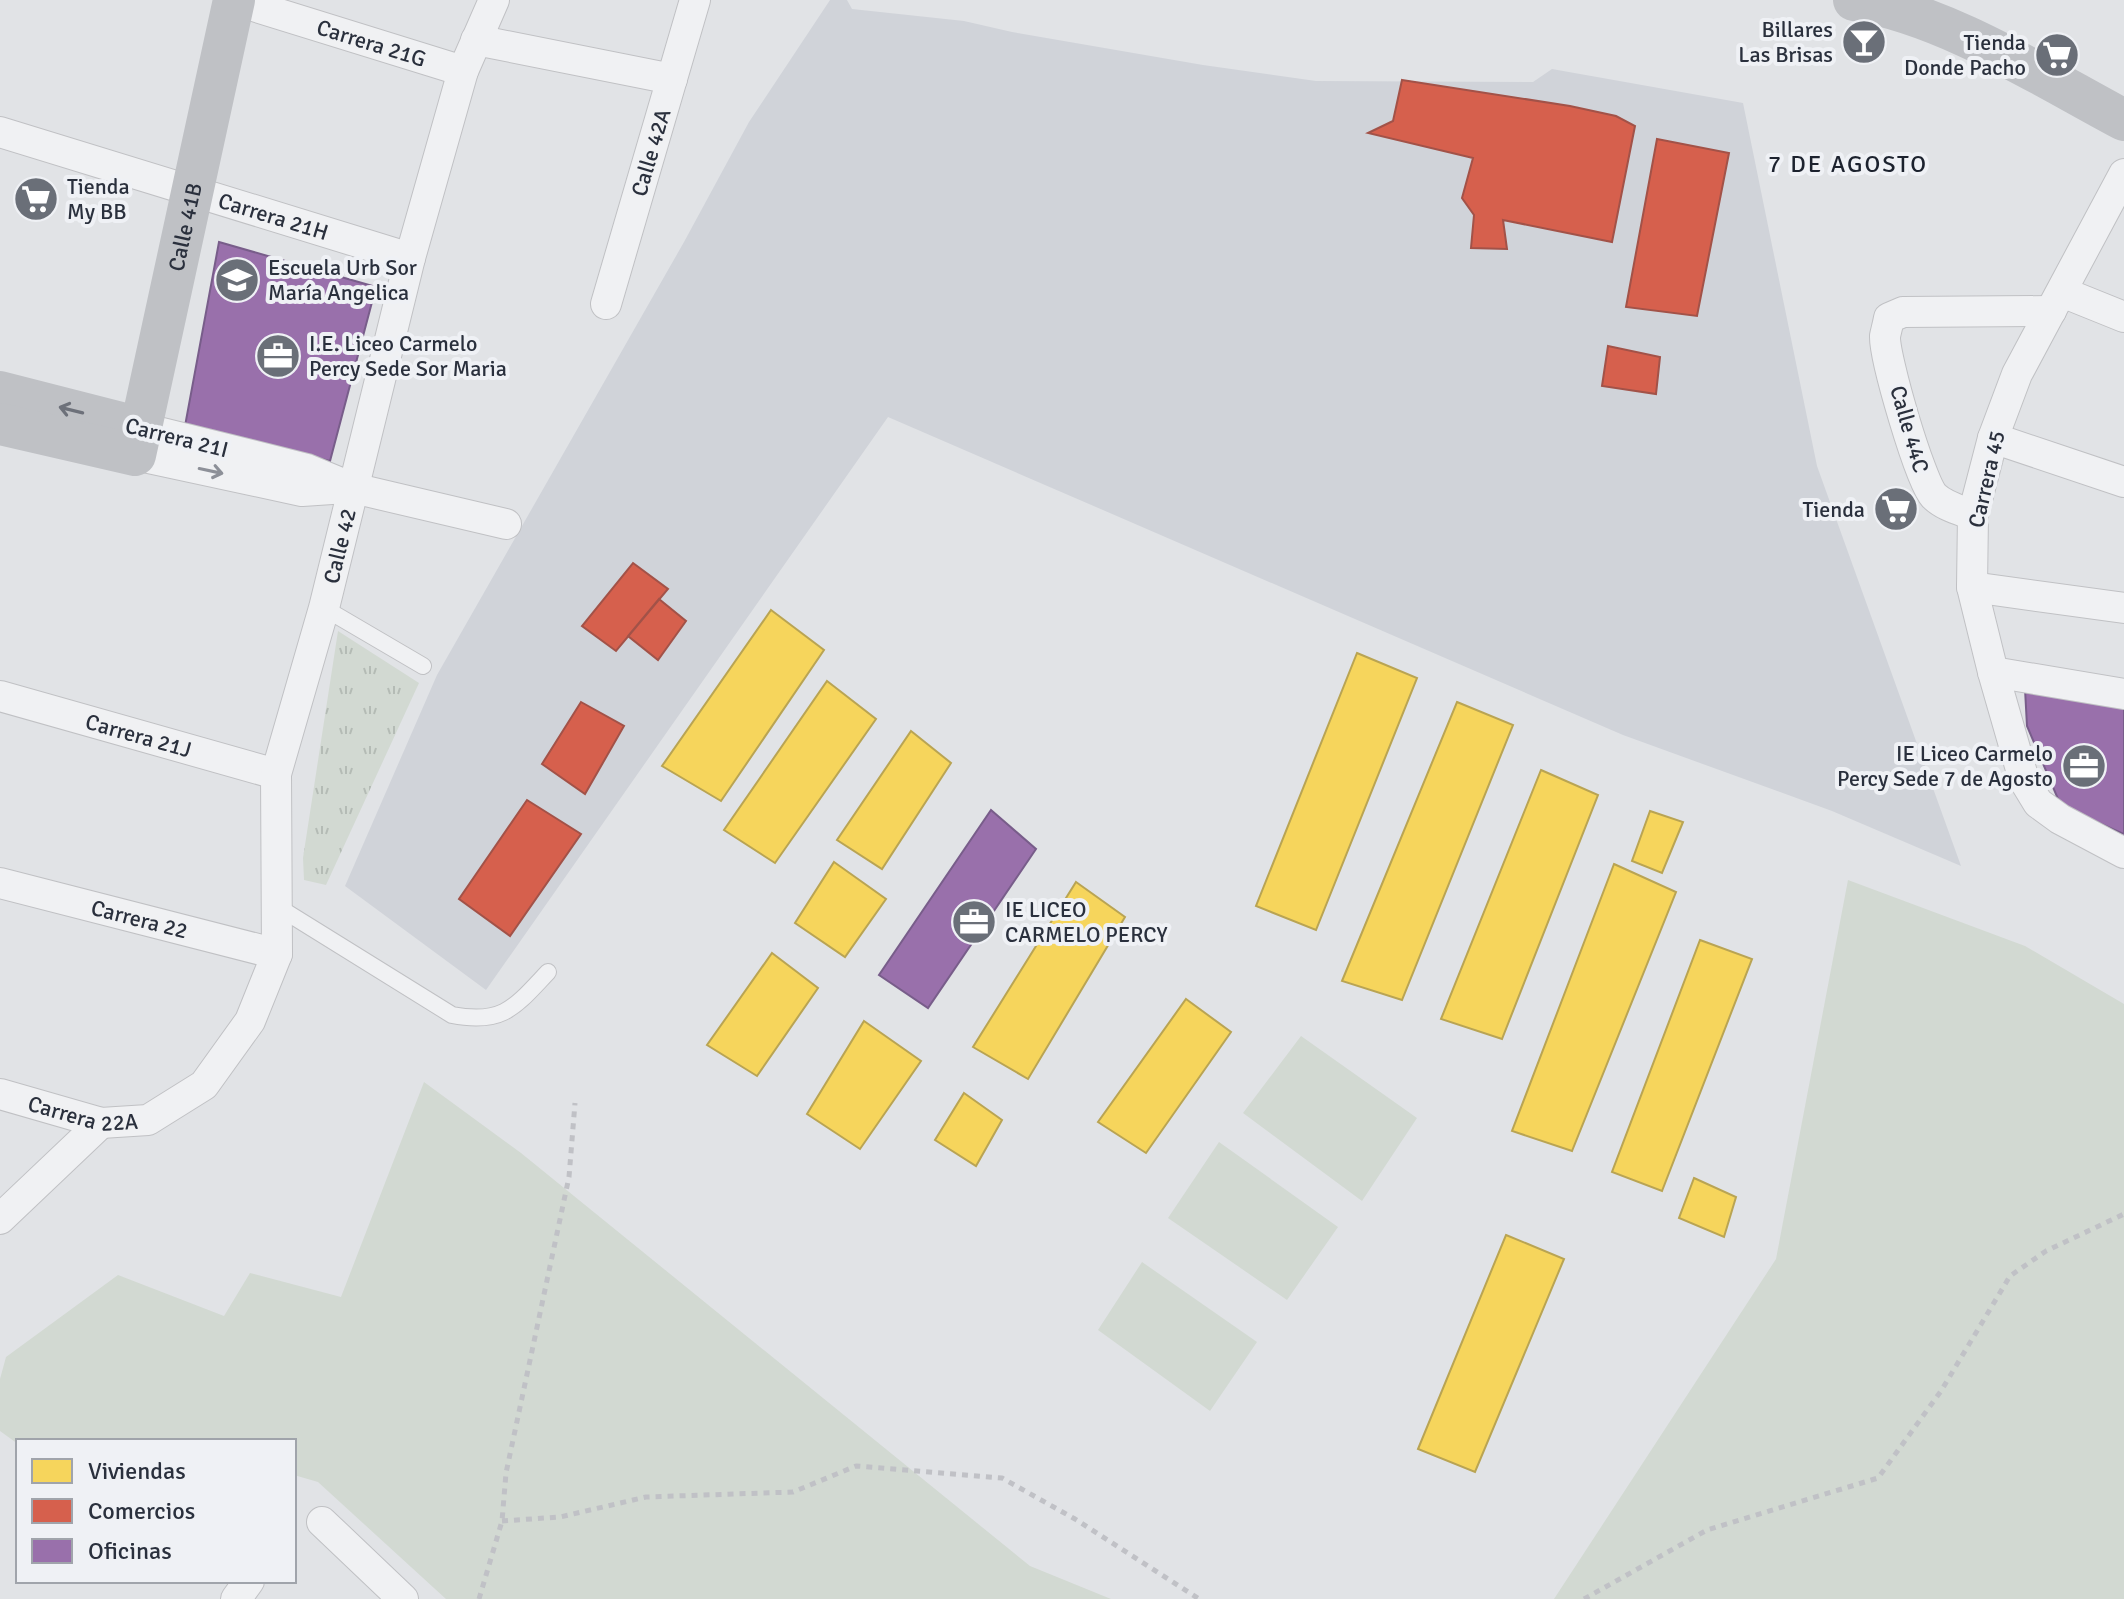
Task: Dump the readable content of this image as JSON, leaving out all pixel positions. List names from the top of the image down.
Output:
{
  "streets": {
    "street": [
      "Carrera 21G",
      "Calle 42A",
      "Carrera 21H",
      "Calle 41B",
      "Calle 44C",
      "Carrera 21I",
      "Carrera 45",
      "Calle 42",
      "Carrera 21J",
      "Carrera 22",
      "Carrera 22A"
    ]
  },
  "crossings": [
    ["Carrera 21G", "Calle 41B"],
    ["Carrera 21G", "Calle 42"],
    ["Carrera 21H", "Calle 41B"],
    ["Carrera 21H", "Calle 42"],
    ["Calle 41B", "Carrera 21I"],
    ["Calle 44C", "Carrera 45"],
    ["Carrera 21I", "Calle 42"],
    ["Calle 42", "Carrera 21J"],
    ["Calle 42", "Carrera 22"],
    ["Calle 42", "Carrera 22A"]
  ],
  "districts": ["7 DE AGOSTO"],
  "places": {
    "bar": ["Billares Las Brisas"],
    "supermarket": ["Tienda Donde Pacho", "Tienda My BB", "Tienda"],
    "school or university": ["Escuela Urb Sor María Angelica"],
    "office": ["I.E. Liceo Carmelo Percy Sede Sor Maria", "IE Liceo Carmelo Percy Sede 7 de Agosto", "IE LICEO CARMELO PERCY"]
  },
  "legend": ["Viviendas", "Comercios", "Oficinas"]
}
